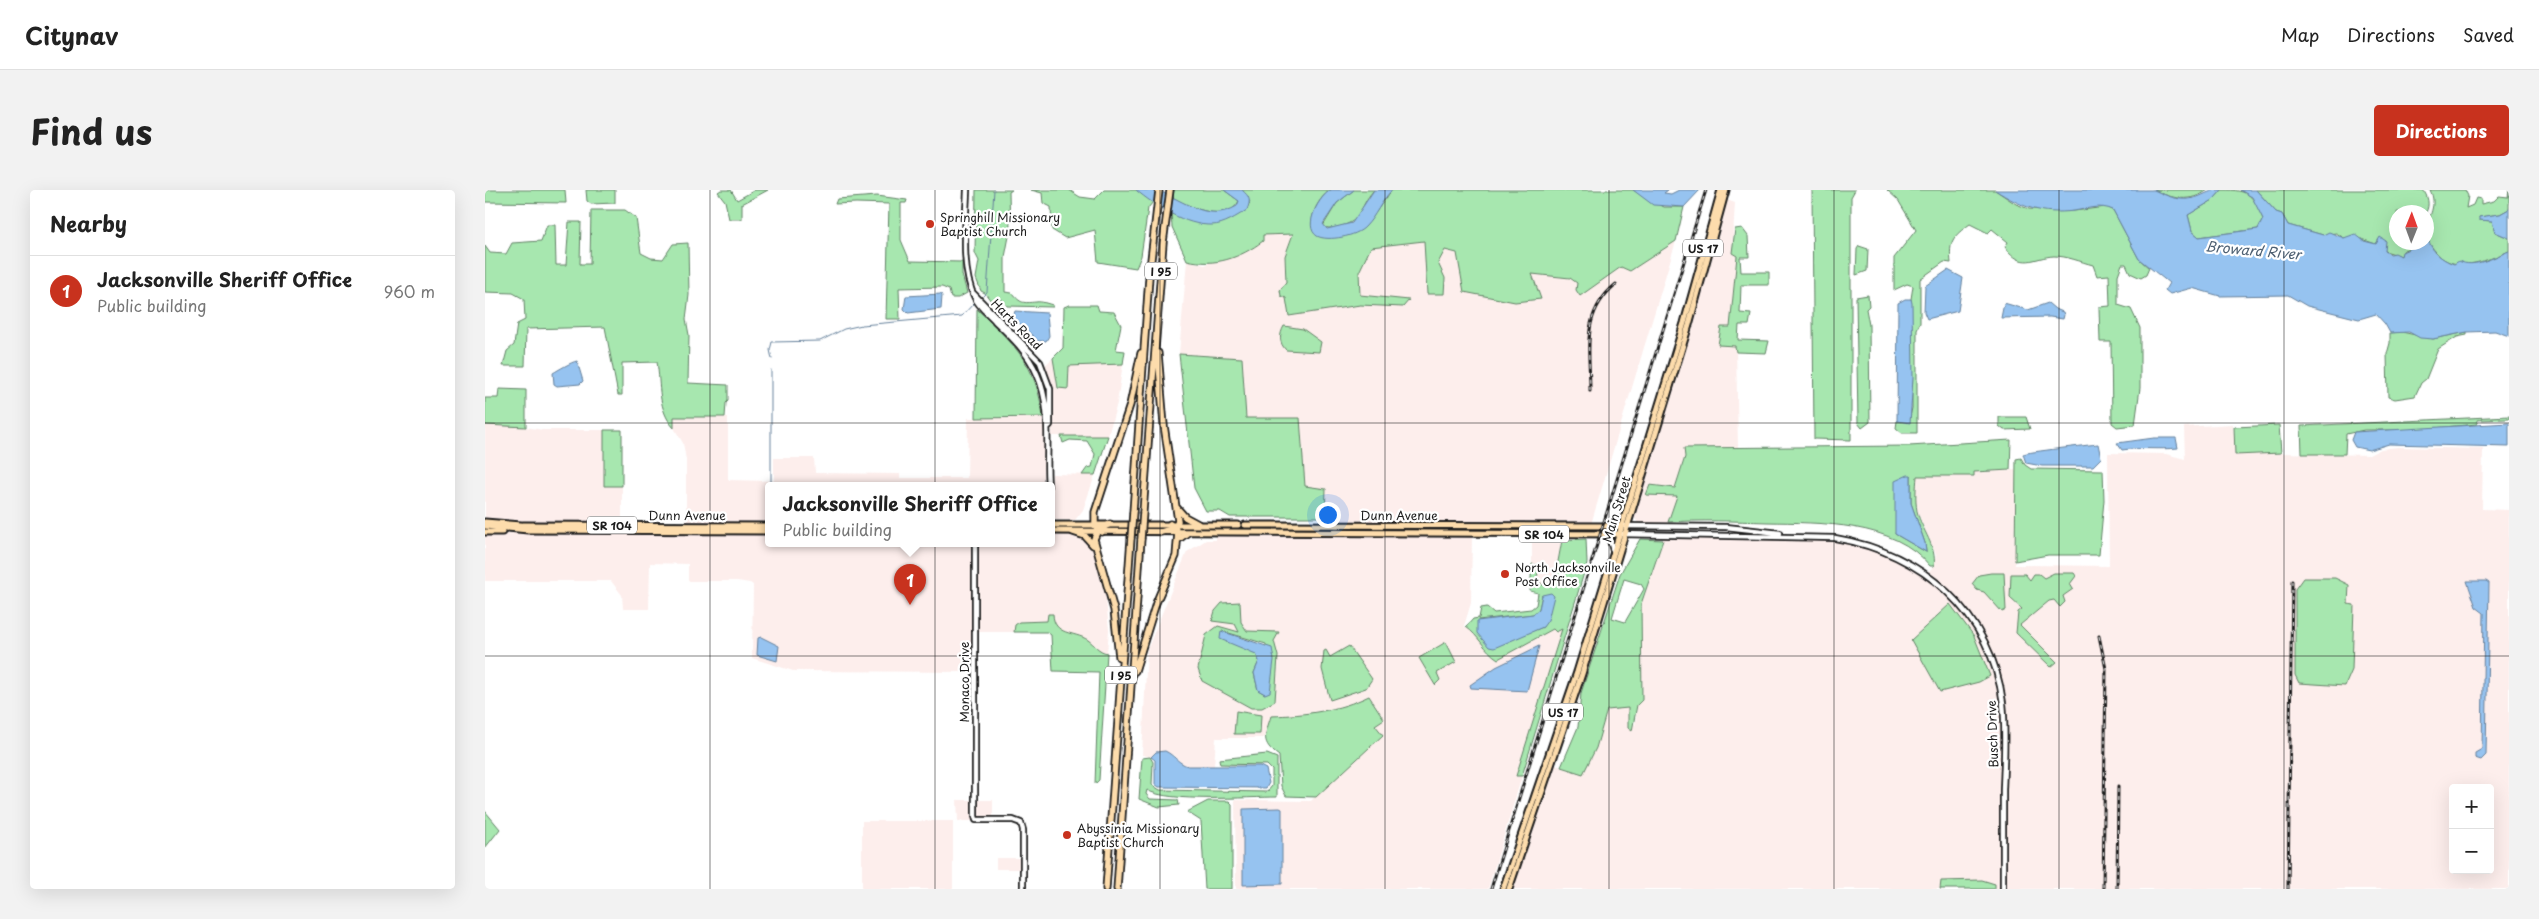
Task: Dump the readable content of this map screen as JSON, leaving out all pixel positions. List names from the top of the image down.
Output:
{
  "streets": {
    "highway": ["I 95"],
    "main road": [
      "US 17",
      "Main Street",
      "Dunn Avenue",
      "SR 104"
    ],
    "street": ["Harts Road", "Monaco Drive", "Busch Drive"]
  },
  "crossings": [
    ["Main Street", "Dunn Avenue"],
    ["Main Street", "Busch Drive"],
    ["Dunn Avenue", "Busch Drive"]
  ],
  "water": ["Broward River"],
  "places": ["Springhill Missionary Baptist Church", "North Jacksonville Post Office", "Abyssinia Missionary Baptist Church"],
  "north": "top",
  "page": {
    "header": "Citynav",
    "nav": ["Map", "Directions", "Saved"],
    "title": "Find us",
    "buttons": "Directions",
    "heading": "Nearby",
    "list": [
      {
        "mark": "1",
        "name": "Jacksonville Sheriff Office",
        "note": "Public building",
        "value": "960 m"
      }
    ],
    "popup": ["Jacksonville Sheriff Office", "Public building"],
    "pins": "1",
    "map_buttons": ["+", "−"]
  }
}
